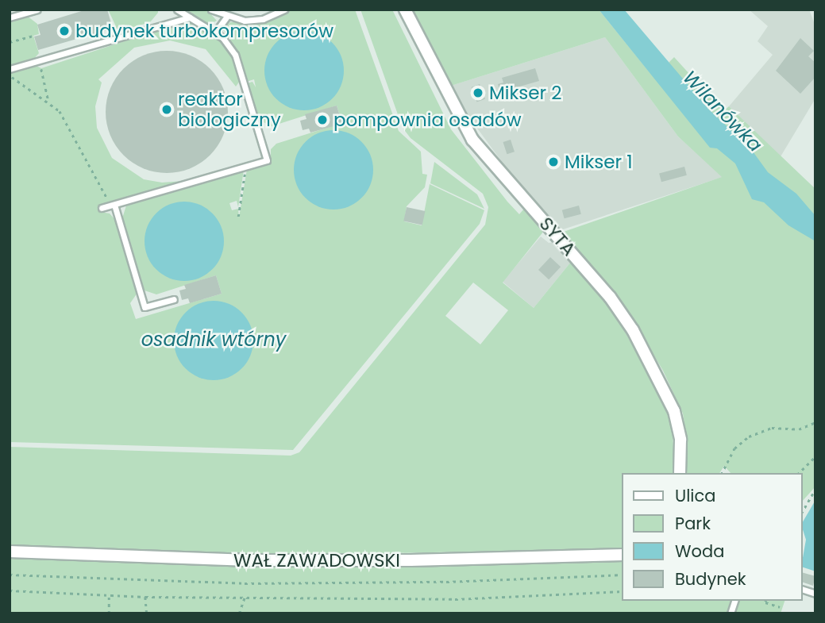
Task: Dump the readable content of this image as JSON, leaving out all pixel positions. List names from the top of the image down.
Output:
{
  "streets": {
    "street": ["SYTA", "WAŁ ZAWADOWSKI"]
  },
  "water": ["Wilanówka", "osadnik wtórny"],
  "places": [
    "budynek turbokompresorów",
    "Mikser 2",
    "reaktor biologiczny",
    "pompownia osadów",
    "Mikser 1"
  ],
  "legend": [
    "Ulica",
    "Park",
    "Woda",
    "Budynek"
  ]
}
